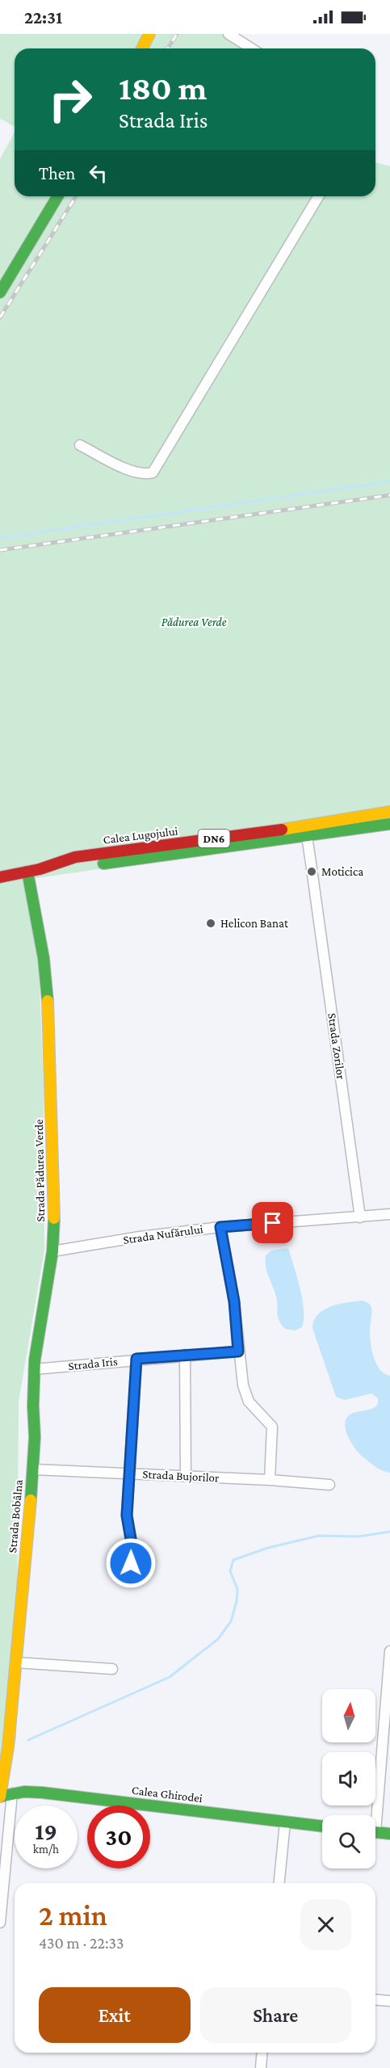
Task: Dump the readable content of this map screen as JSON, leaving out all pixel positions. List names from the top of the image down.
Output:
{
  "streets": {
    "street": [
      "Calea Lugojului",
      "DN6",
      "Strada Zorilor",
      "Strada Pădurea Verde",
      "Strada Nufărului",
      "Strada Iris",
      "Strada Bujorilor",
      "Strada Bobâlna",
      "Calea Ghirodei"
    ]
  },
  "crossings": [
    ["Calea Lugojului", "DN6"],
    ["Calea Lugojului", "Strada Zorilor"],
    ["Calea Lugojului", "Strada Pădurea Verde"],
    ["DN6", "Strada Pădurea Verde"],
    ["Strada Zorilor", "Strada Nufărului"],
    ["Strada Pădurea Verde", "Strada Nufărului"],
    ["Strada Pădurea Verde", "Strada Iris"],
    ["Strada Pădurea Verde", "Strada Bujorilor"],
    ["Strada Pădurea Verde", "Strada Bobâlna"],
    ["Strada Bujorilor", "Strada Bobâlna"],
    ["Strada Bobâlna", "Calea Ghirodei"]
  ],
  "parks": ["Pădurea Verde"],
  "places": ["Moticica", "Helicon Banat"],
  "north": "top",
  "page": {
    "status": "22:31",
    "turn": ["180 m", "Strada Iris"],
    "then": "Then",
    "speed": "19 km/h",
    "limit": "30",
    "heading": ["2 min", "430 m · 22:33"],
    "buttons": ["Exit", "Share"]
  }
}
